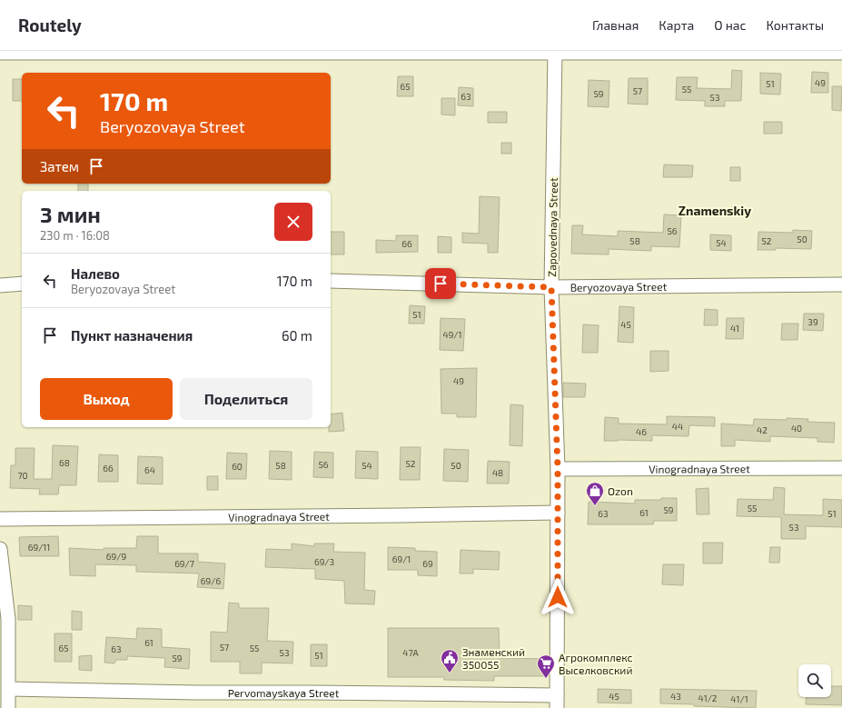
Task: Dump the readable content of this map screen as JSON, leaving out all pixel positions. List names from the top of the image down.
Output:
{
  "streets": {
    "street": [
      "Zapovednaya Street",
      "Beryozovaya Street",
      "Vinogradnaya Street",
      "Pervomayskaya Street"
    ]
  },
  "crossings": [
    ["Zapovednaya Street", "Beryozovaya Street"],
    ["Zapovednaya Street", "Vinogradnaya Street"],
    ["Zapovednaya Street", "Pervomayskaya Street"]
  ],
  "districts": ["Znamenskiy"],
  "places": {
    "shop": ["Ozon"],
    "public building": ["Знаменский 350055"],
    "supermarket": ["Агрокомплекс Выселковский"]
  },
  "house_numbers": [
    "49",
    "51",
    "65",
    "55",
    "57",
    "59",
    "63",
    "53",
    "56",
    "50",
    "58",
    "52",
    "54",
    "66",
    "51",
    "39",
    "45",
    "41",
    "49/1",
    "49",
    "44",
    "40",
    "42",
    "46",
    "68",
    "52",
    "56",
    "58",
    "54",
    "50",
    "60",
    "66",
    "64",
    "48",
    "70",
    "55",
    "59",
    "61",
    "63",
    "51",
    "53",
    "69/11",
    "69/9",
    "69/1",
    "69/3",
    "69/7",
    "69",
    "69/6",
    "61",
    "57",
    "65",
    "55",
    "63",
    "53",
    "47А",
    "51",
    "59",
    "45",
    "43",
    "41/2",
    "41/1"
  ],
  "page": {
    "header": "Routely",
    "nav": [
      "Главная",
      "Карта",
      "О нас",
      "Контакты"
    ],
    "turn": ["170 m", "Beryozovaya Street"],
    "then": "Затем",
    "heading": ["3 мин", "230 m · 16:08"],
    "list": [
      {
        "name": "Налево",
        "note": "Beryozovaya Street",
        "value": "170 m"
      },
      {
        "name": "Пункт назначения",
        "value": "60 m"
      }
    ],
    "buttons": ["Выход", "Поделиться"]
  }
}
